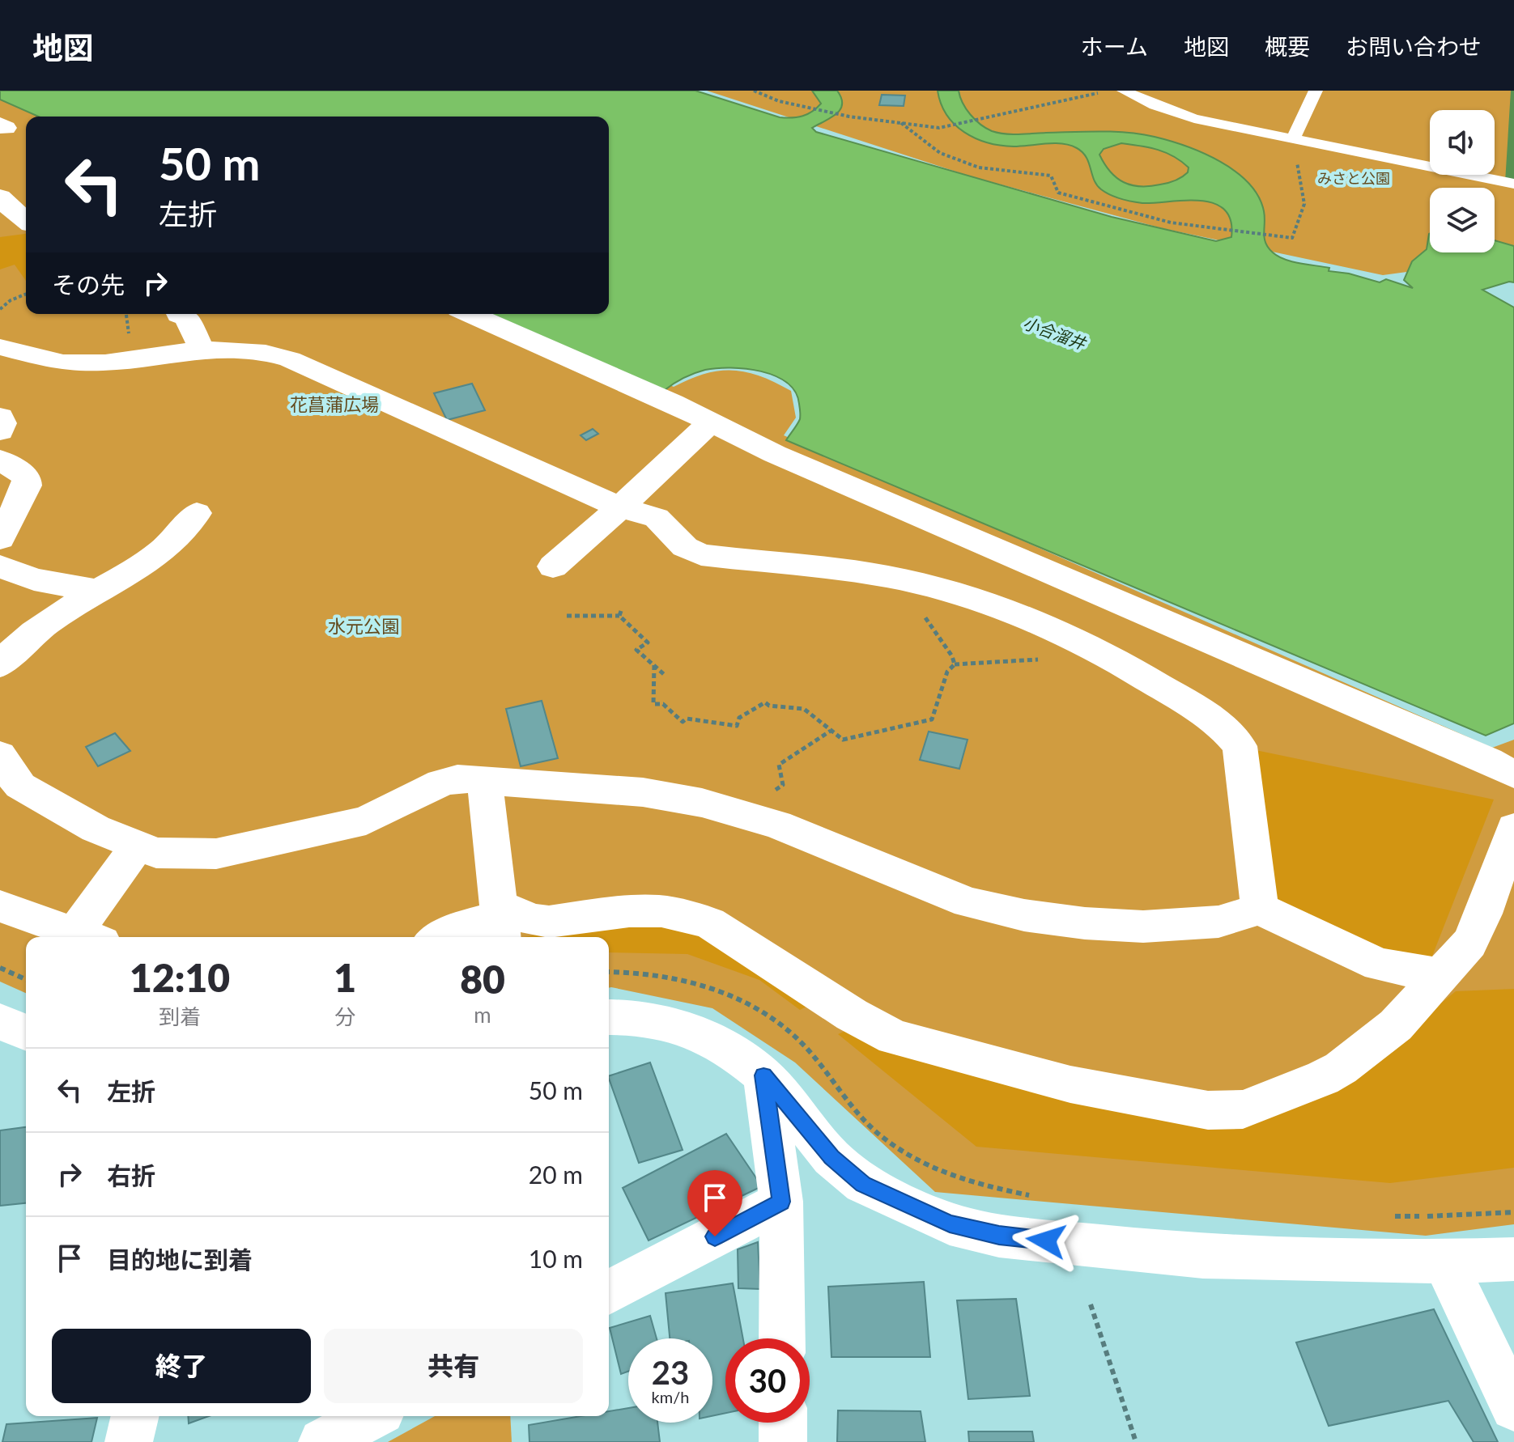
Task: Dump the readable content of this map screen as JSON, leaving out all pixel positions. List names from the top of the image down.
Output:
{
  "water": ["小合溜井"],
  "parks": ["みさと公園", "花菖蒲広場", "水元公園"],
  "page": {
    "header": "地図",
    "nav": [
      "ホーム",
      "地図",
      "概要",
      "お問い合わせ"
    ],
    "turn": ["50 m", "左折"],
    "then": "その先",
    "eta": [
      "12:10",
      "到着",
      "1",
      "分",
      "80",
      "m"
    ],
    "list": [
      {
        "name": "左折",
        "value": "50 m"
      },
      {
        "name": "右折",
        "value": "20 m"
      },
      {
        "name": "目的地に到着",
        "value": "10 m"
      }
    ],
    "buttons": ["終了", "共有"],
    "speed": "23 km/h",
    "limit": "30"
  }
}
